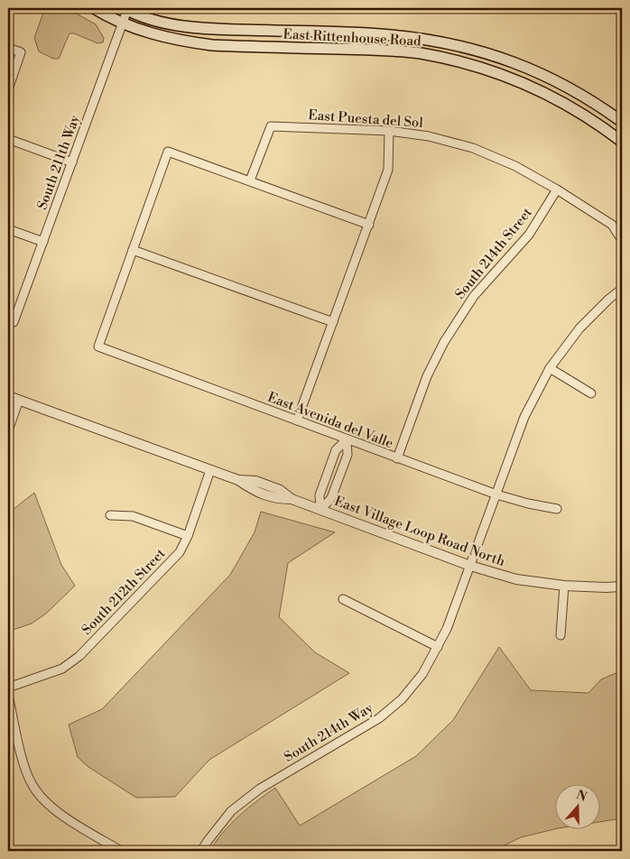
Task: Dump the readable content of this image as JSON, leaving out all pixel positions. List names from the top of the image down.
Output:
{
  "streets": {
    "main road": ["East Rittenhouse Road"],
    "street": [
      "East Puesta del Sol",
      "South 211th Way",
      "South 214th Street",
      "East Avenida del Valle",
      "East Village Loop Road North",
      "South 212th Street",
      "South 214th Way"
    ]
  },
  "crossings": [
    ["East Rittenhouse Road", "South 211th Way"],
    ["East Puesta del Sol", "South 214th Street"],
    ["South 214th Street", "East Avenida del Valle"],
    ["East Avenida del Valle", "South 214th Way"],
    ["East Village Loop Road North", "South 212th Street"],
    ["East Village Loop Road North", "South 214th Way"]
  ],
  "north": "top"
}
